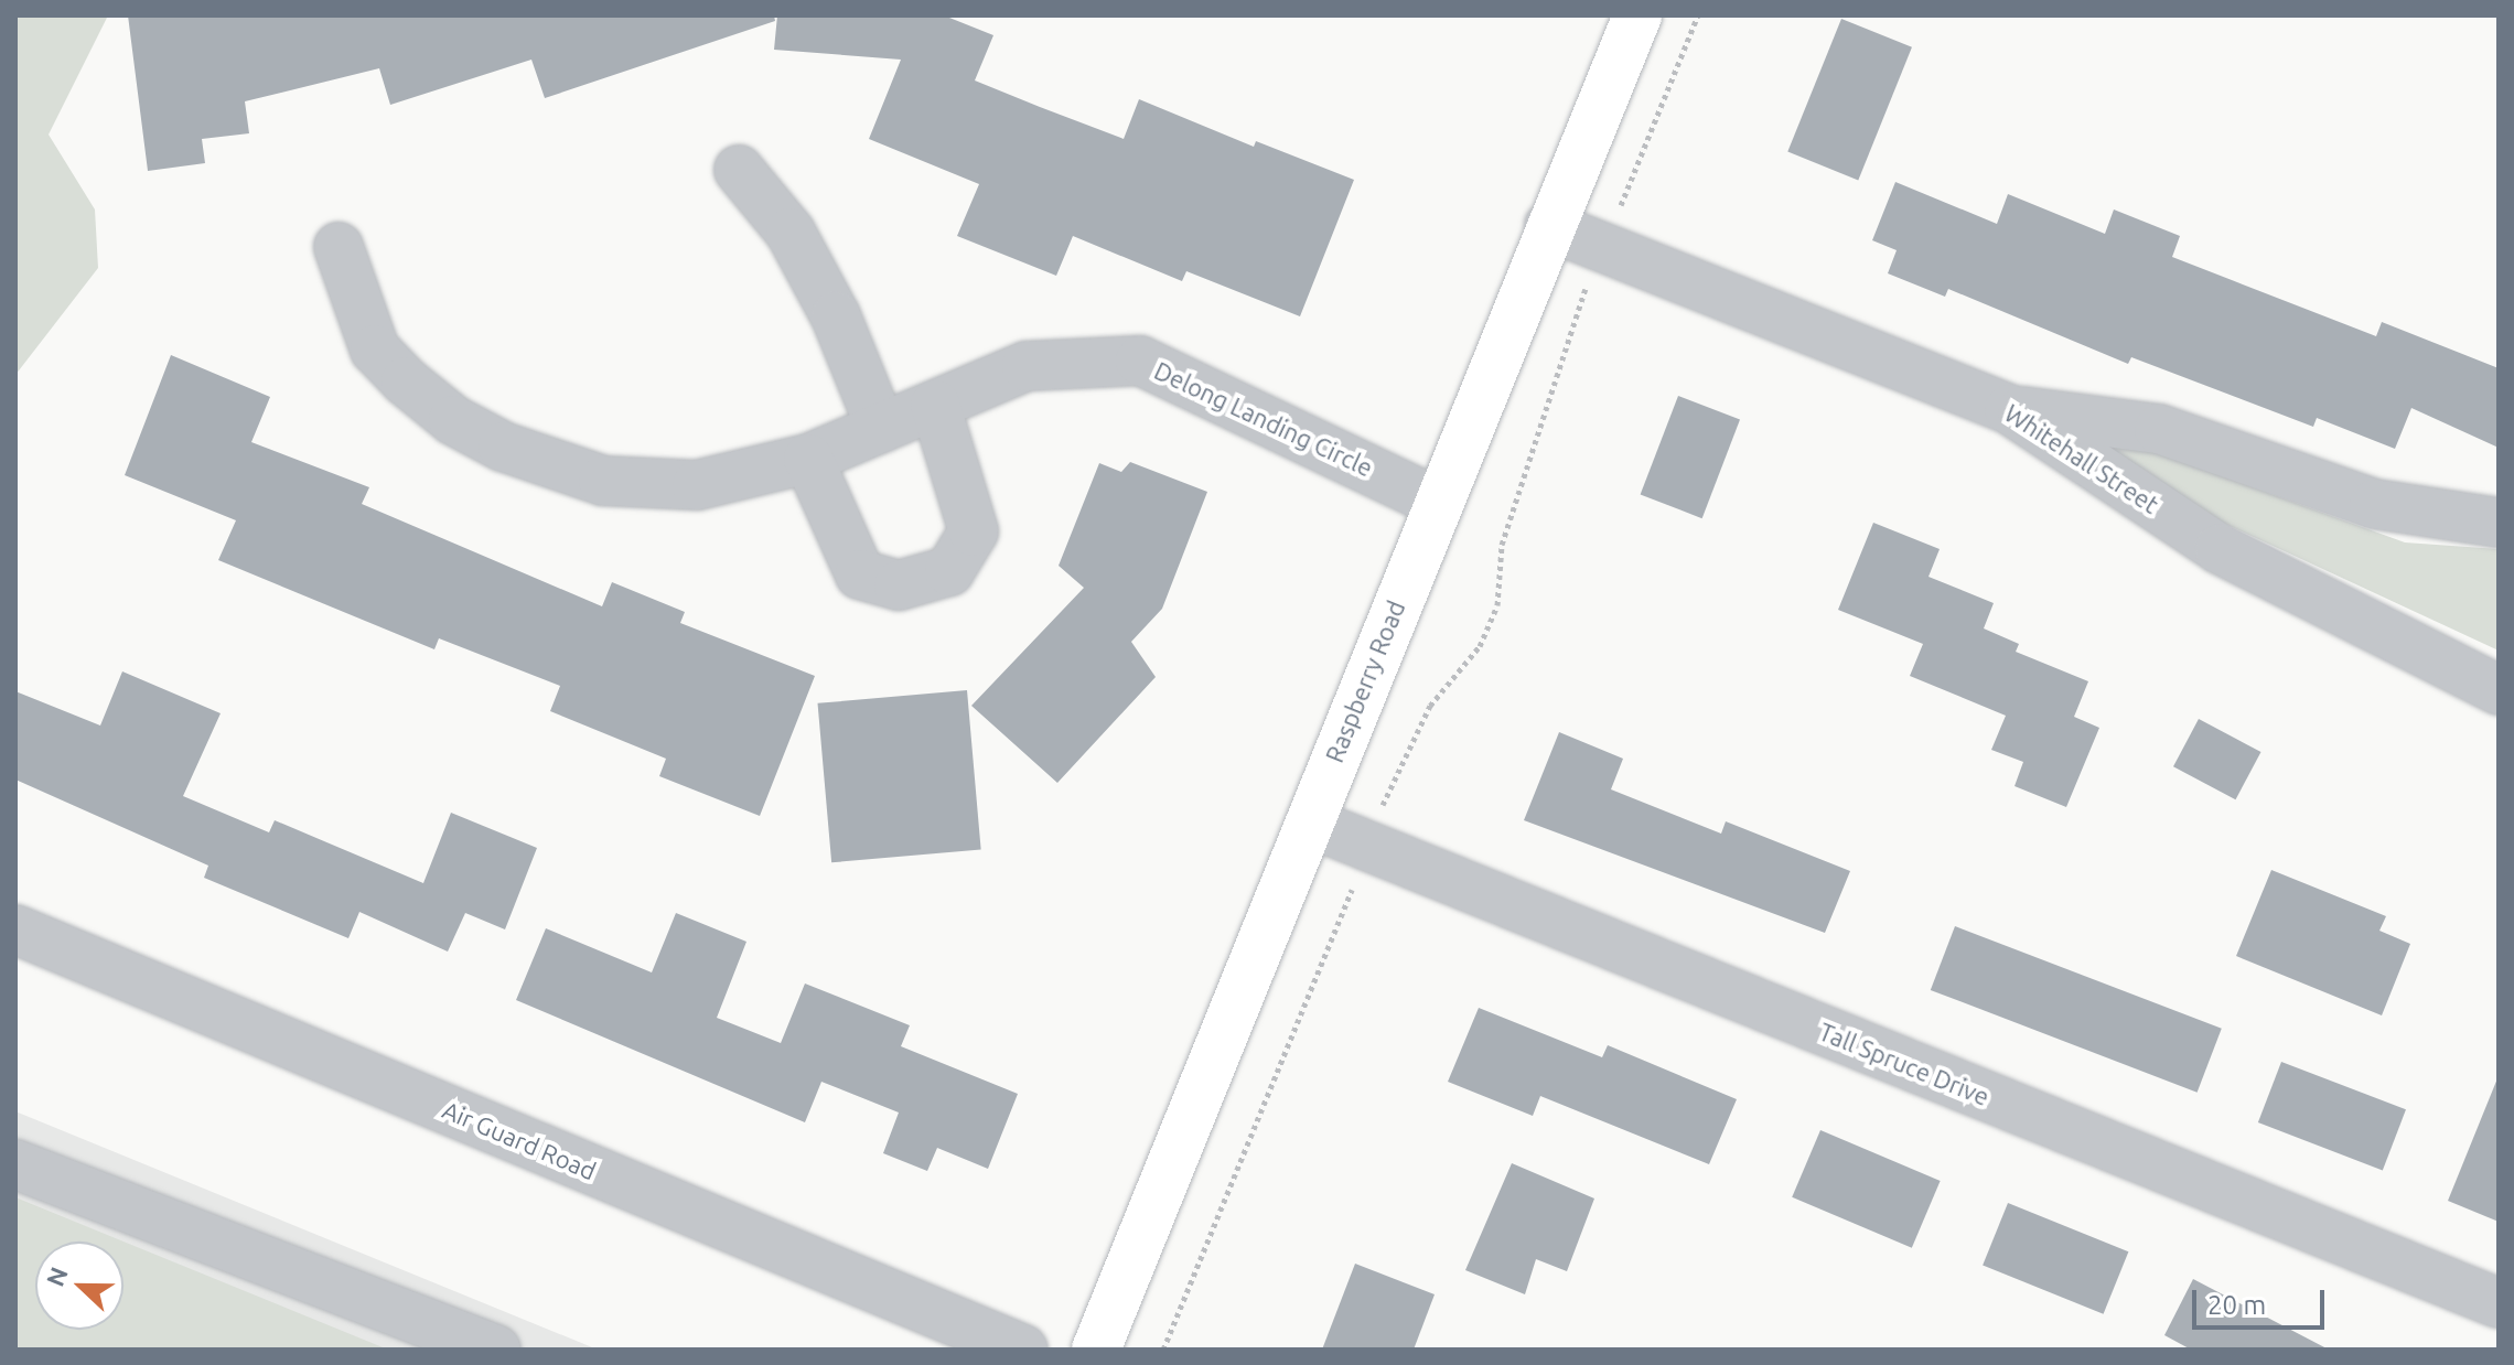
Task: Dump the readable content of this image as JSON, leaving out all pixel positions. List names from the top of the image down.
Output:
{
  "streets": {
    "main road": ["Raspberry Road"],
    "street": [
      "Delong Landing Circle",
      "Whitehall Street",
      "Tall Spruce Drive",
      "Air Guard Road"
    ]
  },
  "crossings": [
    ["Delong Landing Circle", "Raspberry Road"],
    ["Whitehall Street", "Raspberry Road"],
    ["Raspberry Road", "Tall Spruce Drive"]
  ],
  "scale_bar": "20 m",
  "north": "left"
}
